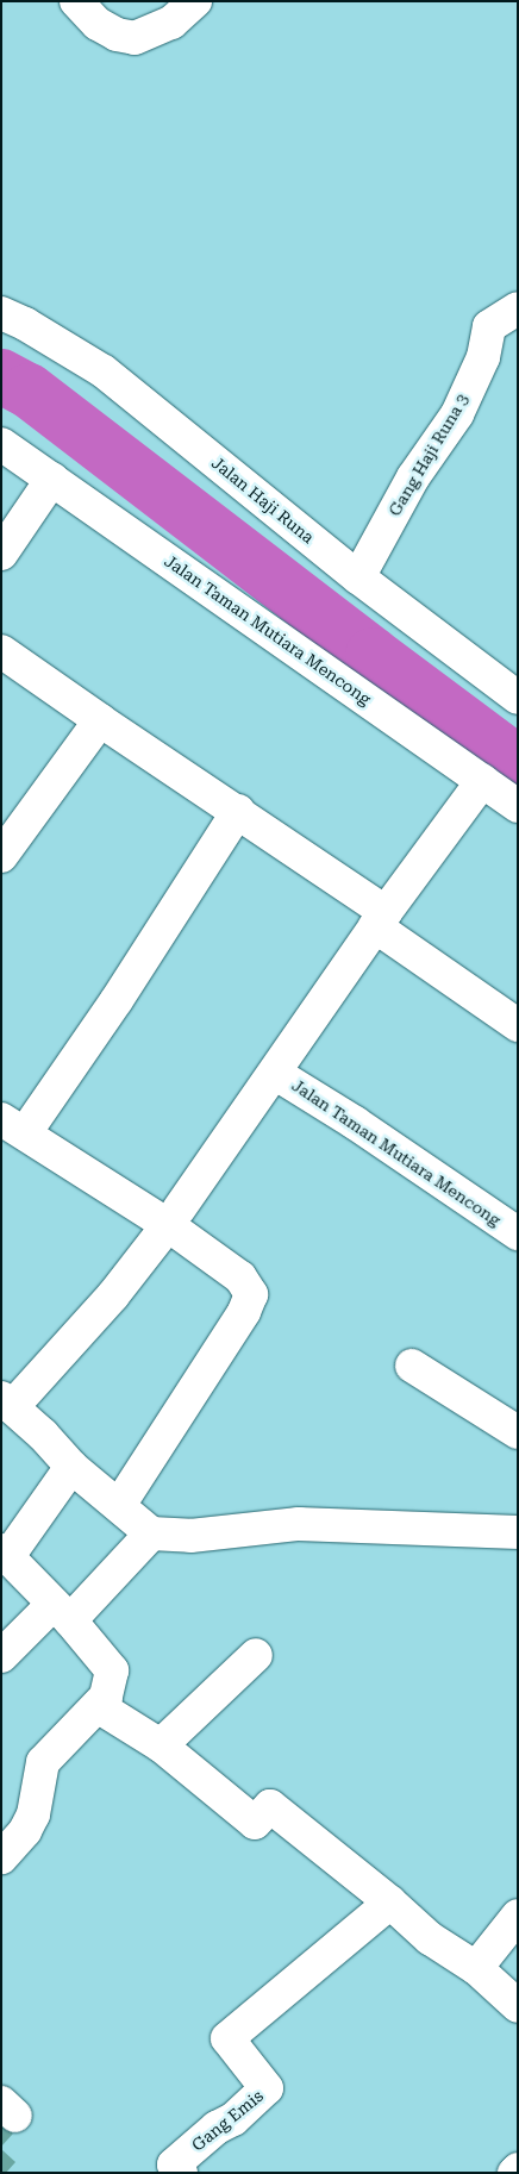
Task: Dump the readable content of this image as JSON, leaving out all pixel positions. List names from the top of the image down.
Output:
{
  "streets": {
    "street": [
      "Gang Haji Runa 3",
      "Jalan Haji Runa",
      "Jalan Taman Mutiara Mencong",
      "Gang Emis"
    ]
  },
  "crossings": [
    ["Gang Haji Runa 3", "Jalan Haji Runa"]
  ]
}
